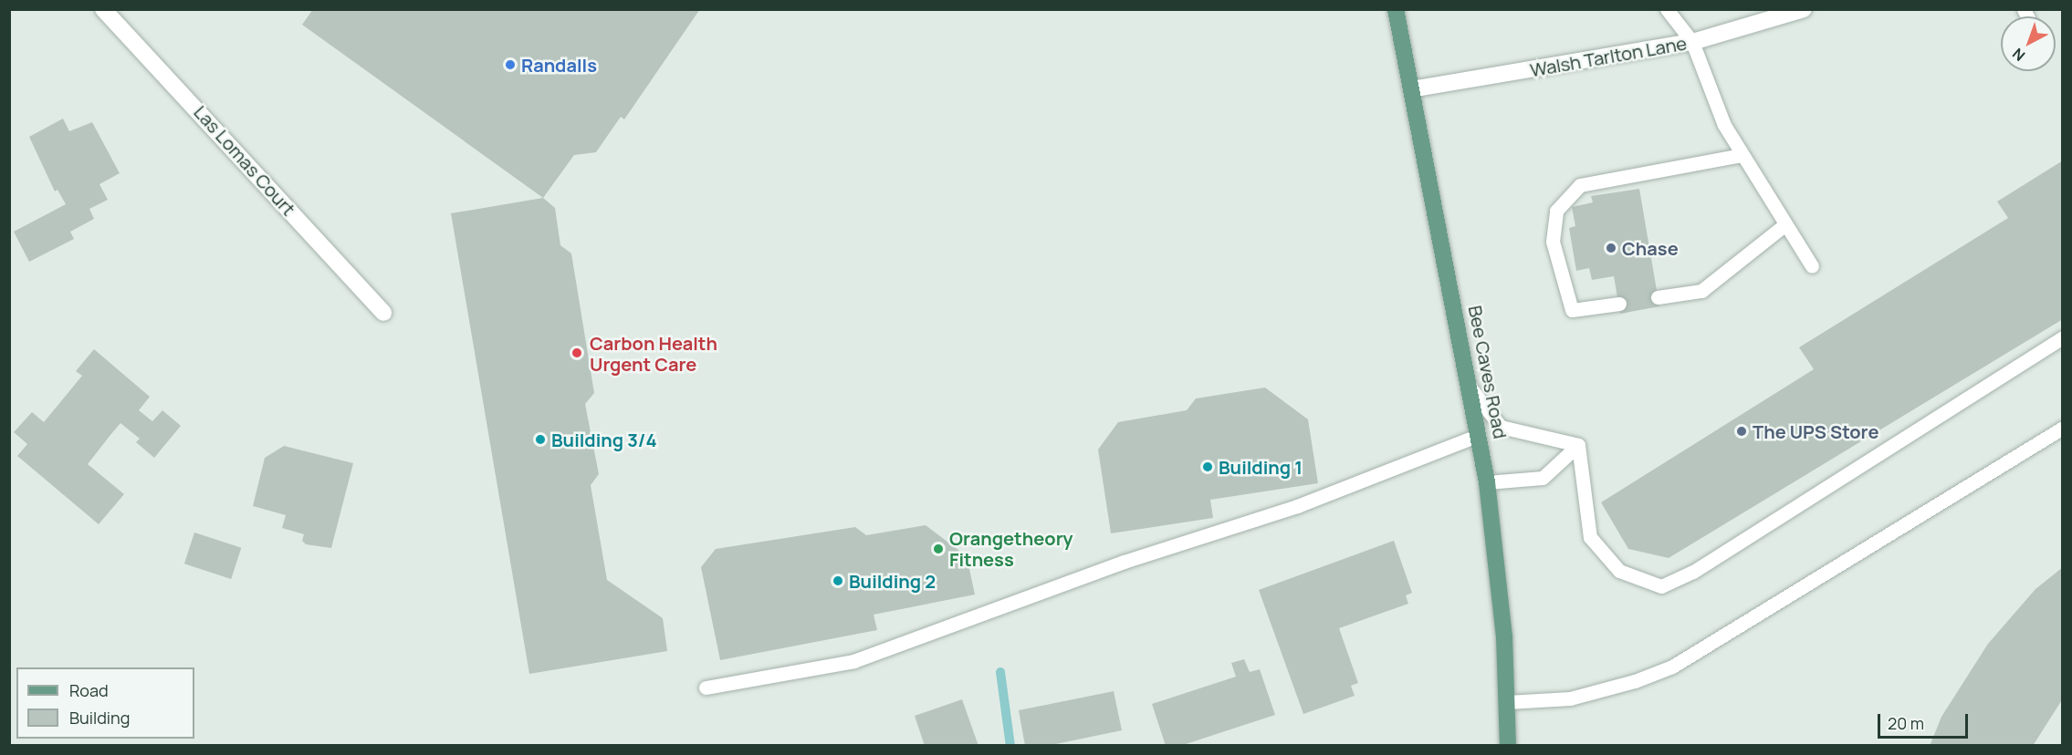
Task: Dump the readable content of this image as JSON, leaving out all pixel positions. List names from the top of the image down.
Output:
{
  "streets": {
    "main road": ["Bee Caves Road"],
    "street": ["Walsh Tarlton Lane", "Las Lomas Court"]
  },
  "crossings": [
    ["Walsh Tarlton Lane", "Bee Caves Road"]
  ],
  "places": [
    "Randalls",
    "Chase",
    "Carbon Health Urgent Care",
    "The UPS Store",
    "Building 3/4",
    "Building 1",
    "Orangetheory Fitness",
    "Building 2"
  ],
  "legend": ["Road", "Building"],
  "scale_bar": "20 m",
  "north": "bottom left"
}
